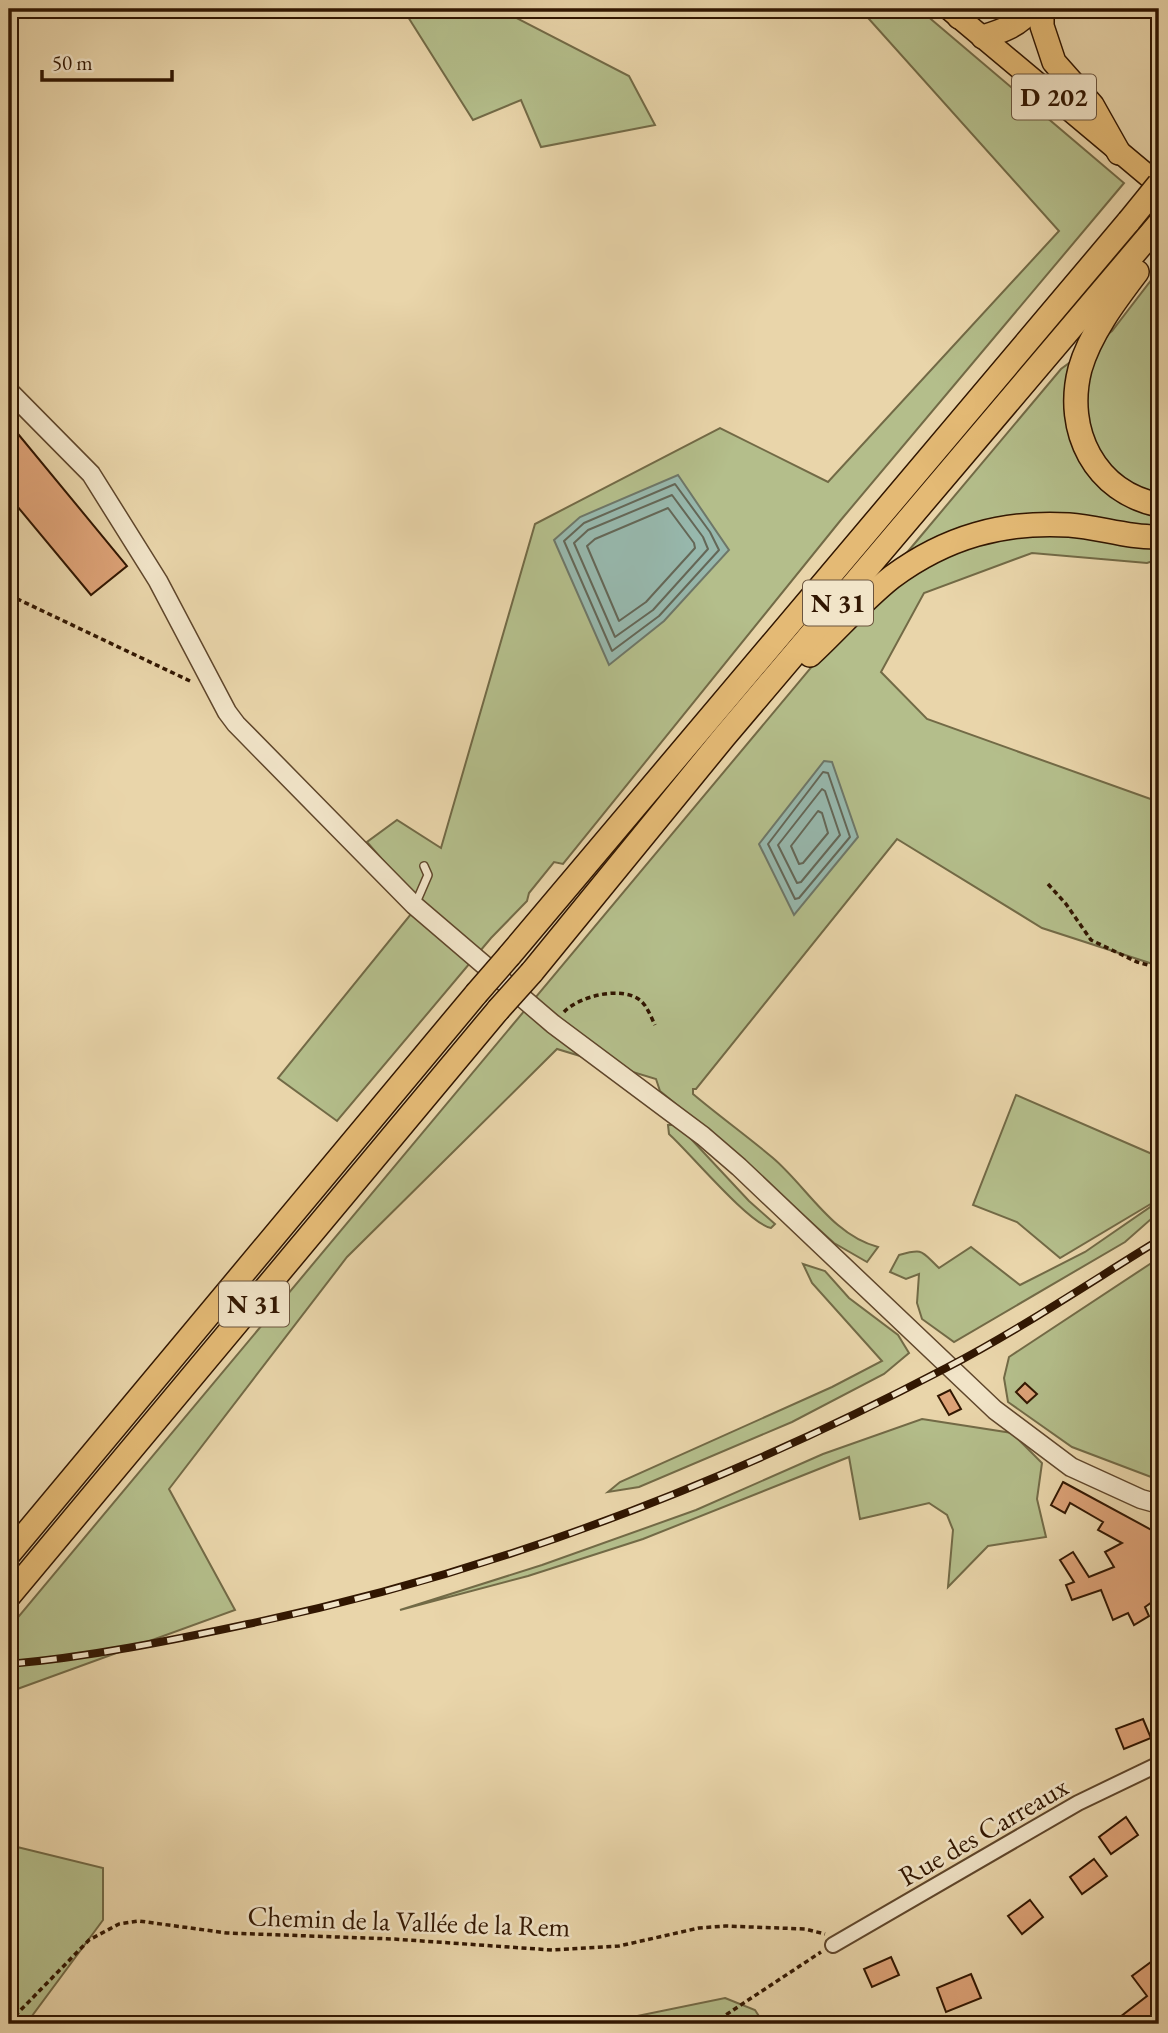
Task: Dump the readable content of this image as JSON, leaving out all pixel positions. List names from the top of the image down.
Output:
{
  "streets": {
    "highway": ["N 31"],
    "main road": ["D 202"],
    "street": ["Rue des Carreaux"],
    "path": ["Chemin de la Vallée de la Rem"]
  },
  "crossings": [
    ["D 202", "N 31"],
    ["Rue des Carreaux", "Chemin de la Vallée de la Rem"]
  ],
  "scale_bar": "50 m"
}
